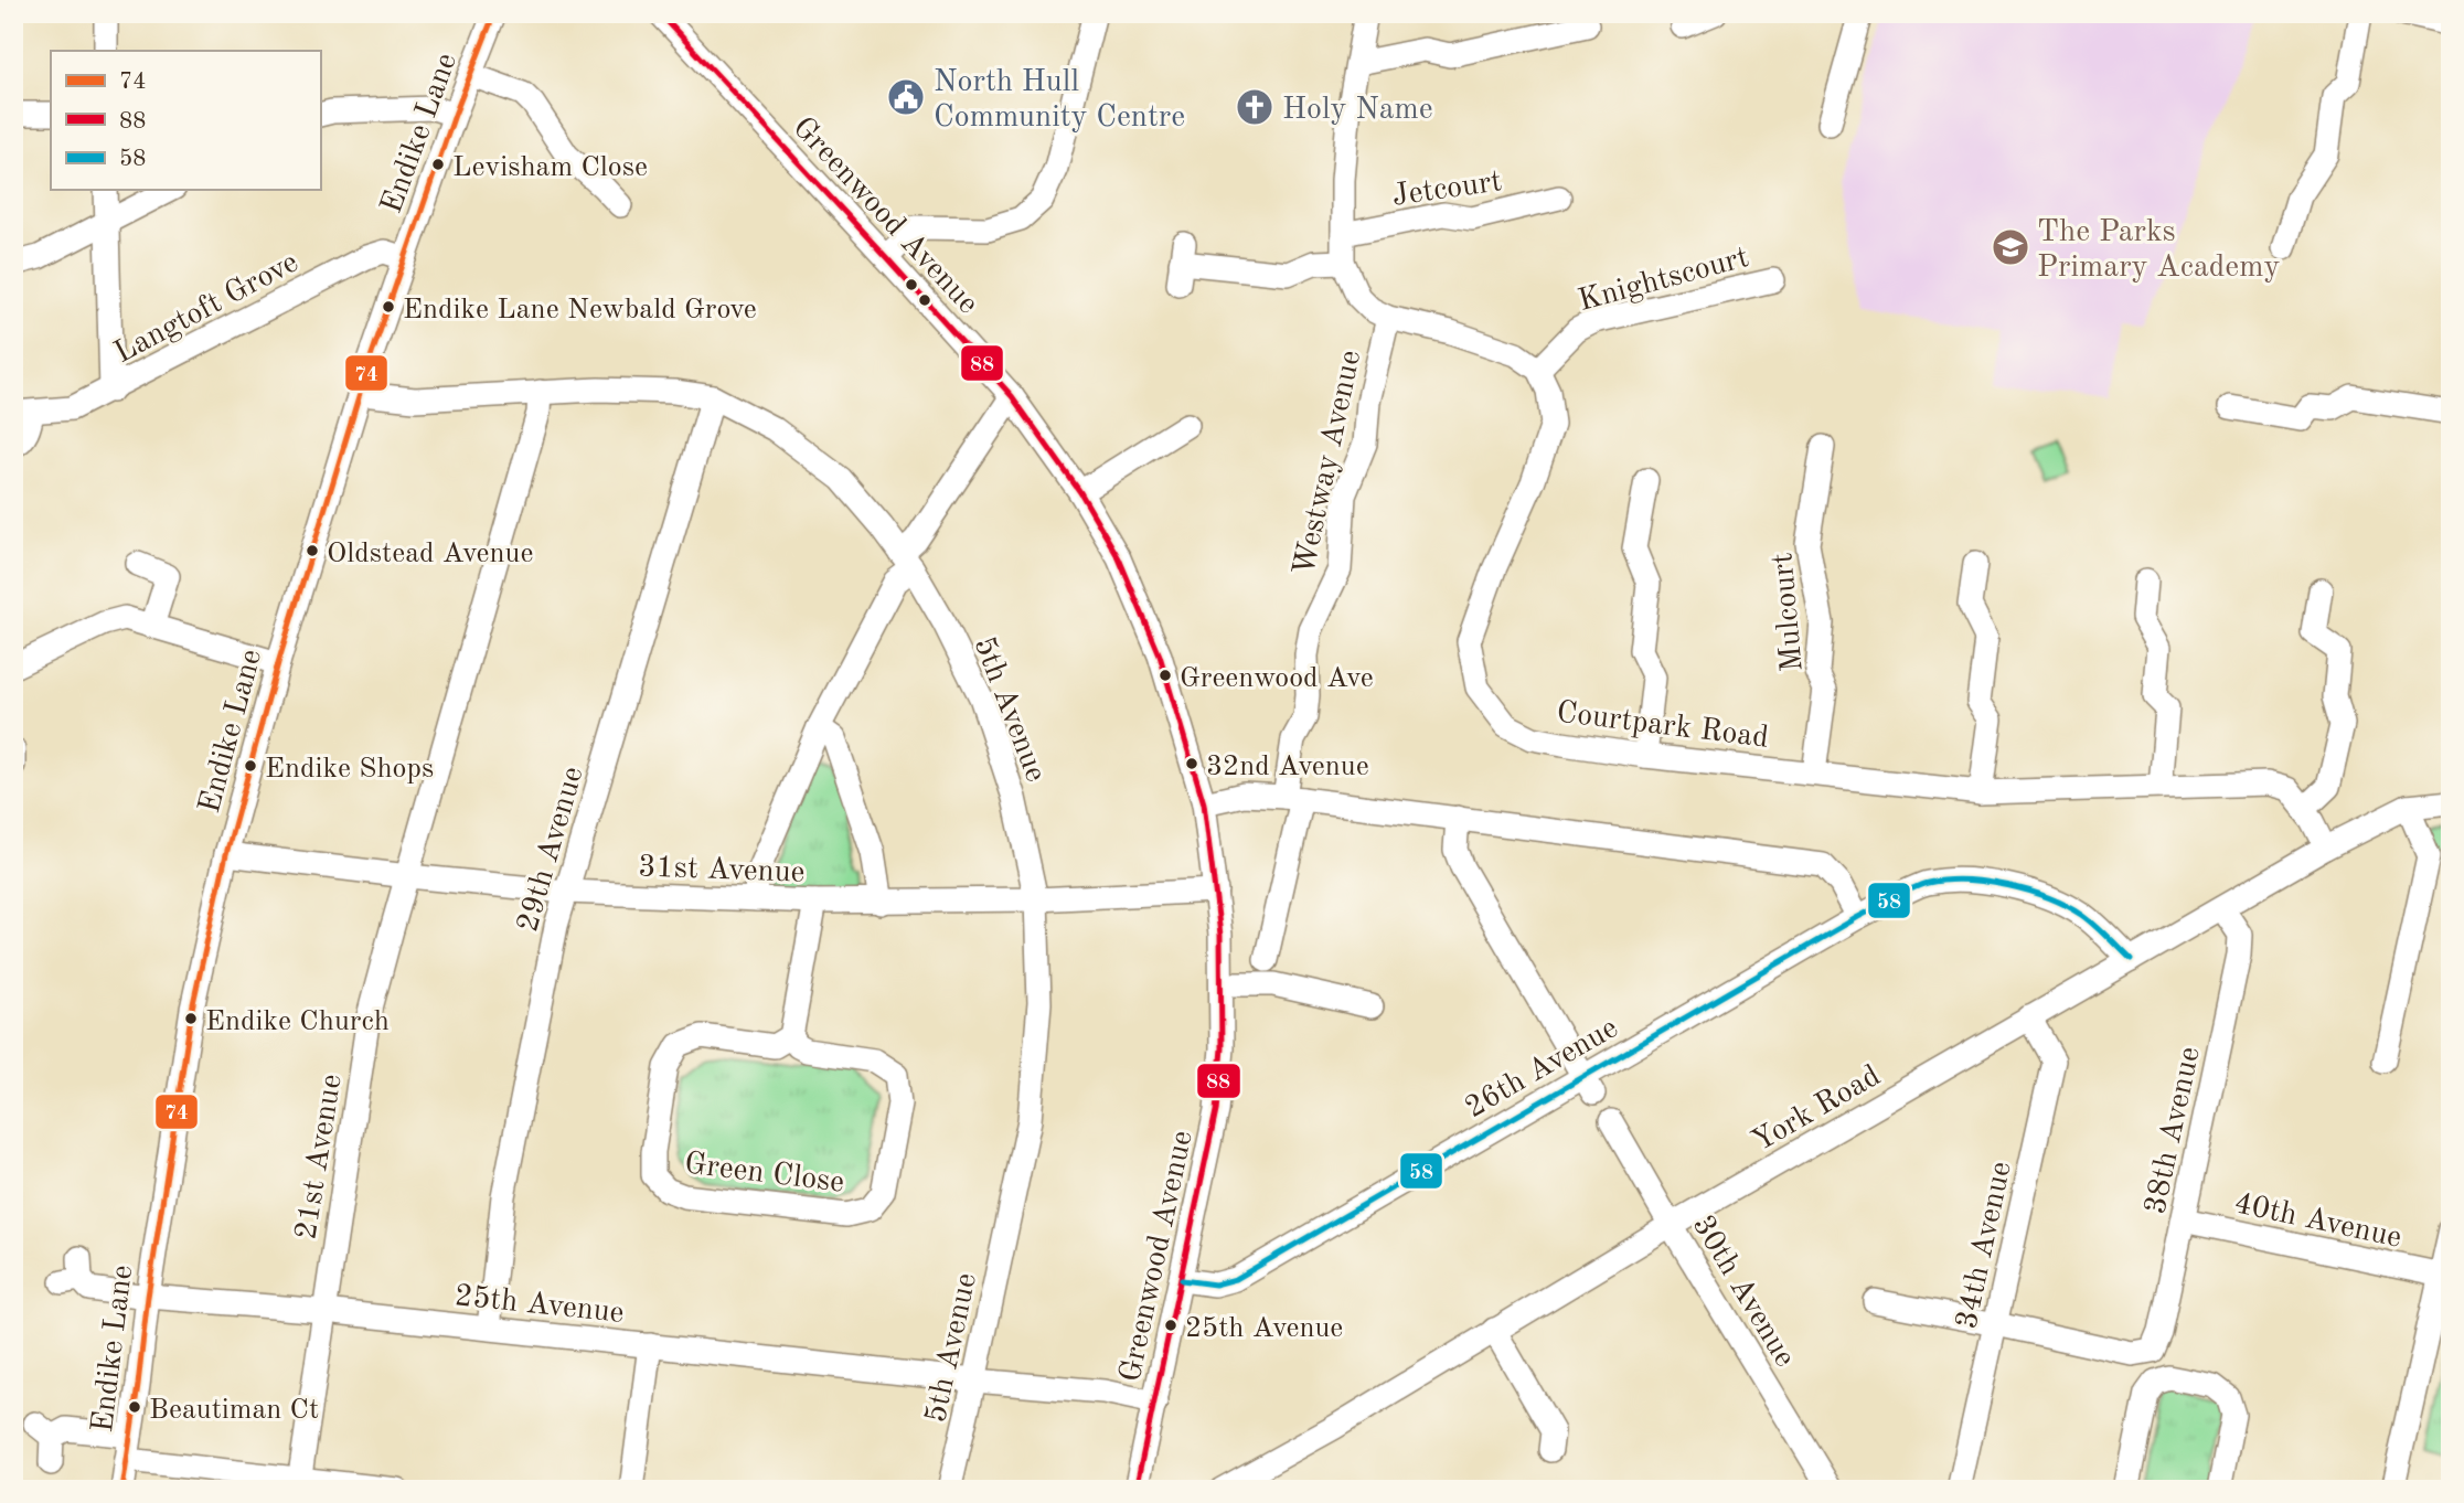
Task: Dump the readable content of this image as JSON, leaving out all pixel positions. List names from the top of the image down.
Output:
{
  "streets": {
    "street": [
      "Endike Lane",
      "Jetcourt",
      "Greenwood Avenue",
      "Knightscourt",
      "Langtoft Grove",
      "Westway Avenue",
      "Mulcourt",
      "5th Avenue",
      "Courtpark Road",
      "29th Avenue",
      "31st Avenue",
      "26th Avenue",
      "York Road",
      "38th Avenue",
      "21st Avenue",
      "Green Close",
      "40th Avenue",
      "34th Avenue",
      "30th Avenue",
      "25th Avenue"
    ]
  },
  "crossings": [
    ["Endike Lane", "Langtoft Grove"],
    ["Endike Lane", "5th Avenue"],
    ["Endike Lane", "31st Avenue"],
    ["Endike Lane", "25th Avenue"],
    ["Greenwood Avenue", "31st Avenue"],
    ["Greenwood Avenue", "26th Avenue"],
    ["Greenwood Avenue", "25th Avenue"],
    ["Knightscourt", "Courtpark Road"],
    ["Mulcourt", "Courtpark Road"],
    ["5th Avenue", "29th Avenue"],
    ["5th Avenue", "31st Avenue"],
    ["5th Avenue", "21st Avenue"],
    ["5th Avenue", "25th Avenue"],
    ["Courtpark Road", "York Road"],
    ["29th Avenue", "31st Avenue"],
    ["29th Avenue", "25th Avenue"],
    ["31st Avenue", "21st Avenue"],
    ["26th Avenue", "York Road"],
    ["York Road", "38th Avenue"],
    ["York Road", "34th Avenue"],
    ["York Road", "30th Avenue"],
    ["38th Avenue", "40th Avenue"],
    ["38th Avenue", "34th Avenue"],
    ["21st Avenue", "25th Avenue"]
  ],
  "places": {
    "public building": ["North Hull Community Centre"],
    "church": ["Holy Name"],
    "other": [
      "Levisham Close",
      "Endike Lane Newbald Grove",
      "Oldstead Avenue",
      "Greenwood Ave",
      "32nd Avenue",
      "Endike Shops",
      "Endike Church",
      "25th Avenue",
      "Beautiman Ct"
    ],
    "school or university": ["The Parks Primary Academy"]
  },
  "lines": ["transit line 74", "transit line 88", "transit line 58"],
  "legend": ["74", "88", "58"]
}
